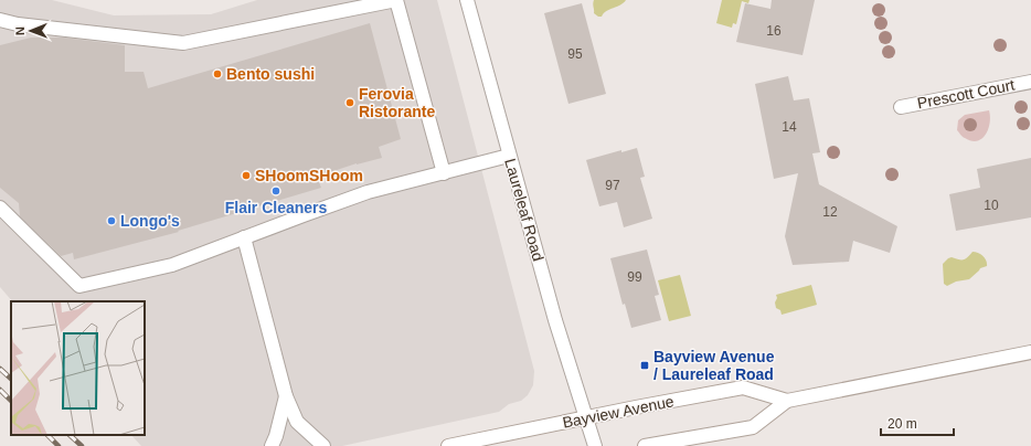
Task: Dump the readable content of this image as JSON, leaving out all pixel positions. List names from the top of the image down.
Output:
{
  "streets": {
    "main road": ["Prescott Court", "Laureleaf Road", "Bayview Avenue"]
  },
  "crossings": [
    ["Laureleaf Road", "Bayview Avenue"]
  ],
  "places": {
    "other": [
      "Bento sushi",
      "Ferovia Ristorante",
      "SHoomSHoom",
      "Flair Cleaners",
      "Longo's"
    ],
    "transit": ["Bayview Avenue / Laureleaf Road"]
  },
  "house_numbers": [
    "16",
    "95",
    "14",
    "97",
    "10",
    "12",
    "99"
  ],
  "scale_bar": "20 m",
  "north": "left"
}
